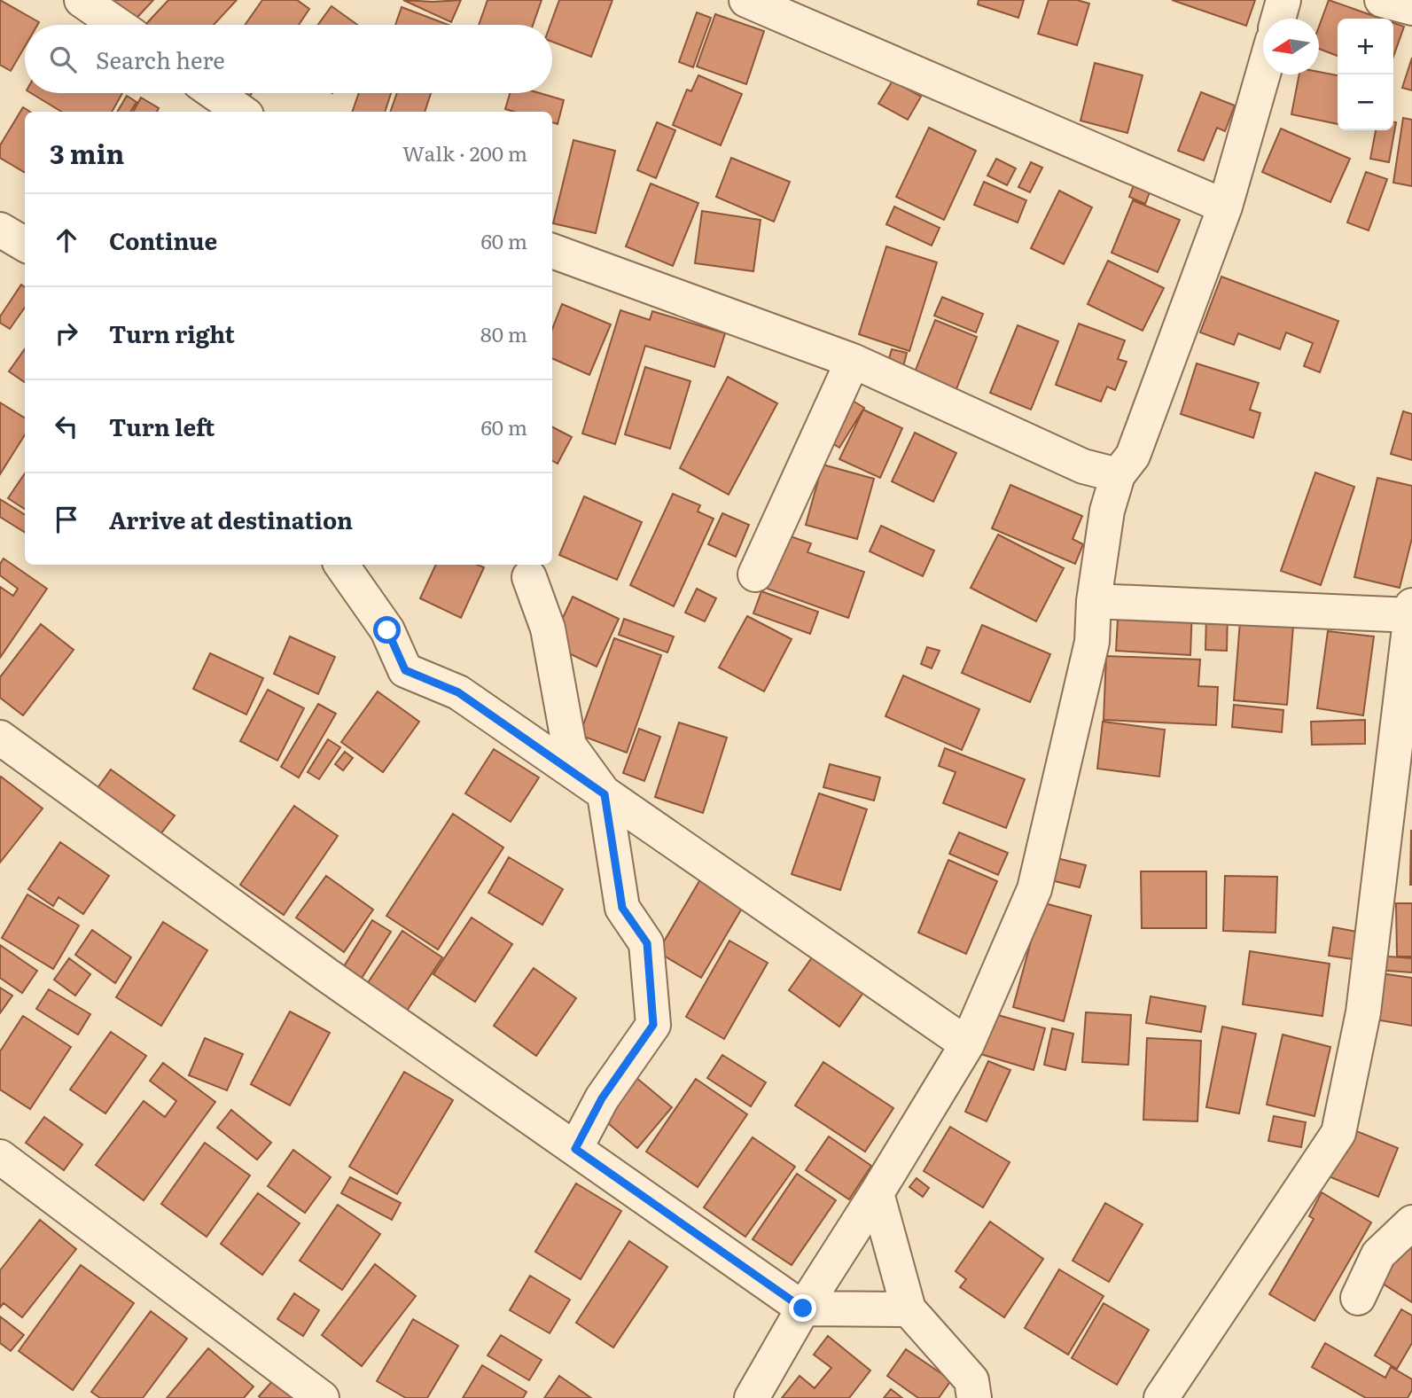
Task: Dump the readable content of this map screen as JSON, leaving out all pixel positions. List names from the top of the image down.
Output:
{
  "north": "left",
  "page": {
    "map_buttons": ["+", "−"],
    "search": "Search here",
    "heading": ["3 min", "Walk · 200 m"],
    "list": [
      ["Continue", "60 m"],
      ["Turn right", "80 m"],
      ["Turn left", "60 m"],
      "Arrive at destination"
    ]
  }
}
